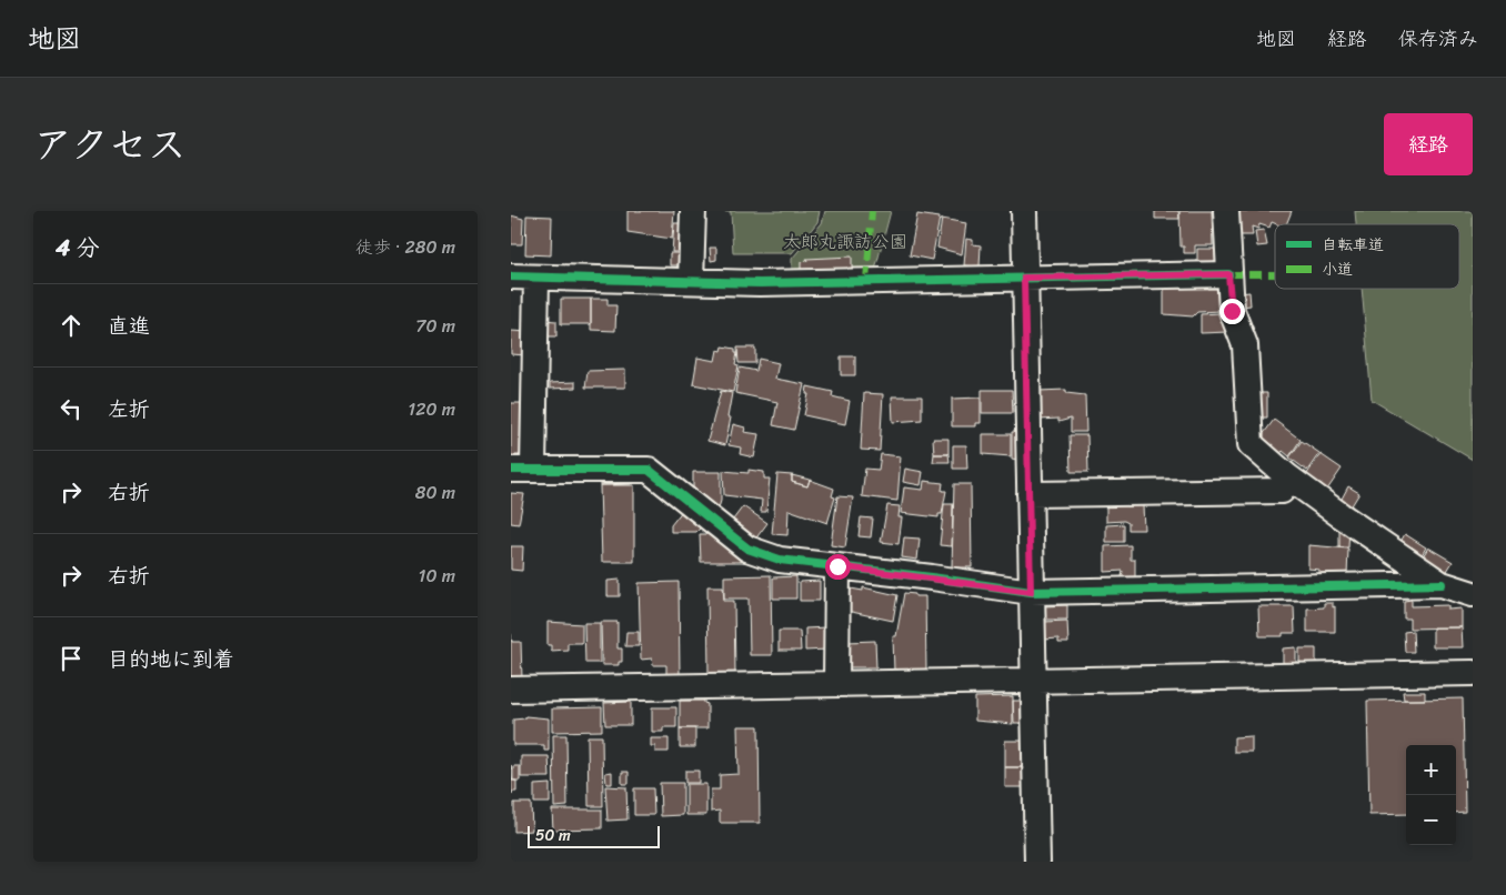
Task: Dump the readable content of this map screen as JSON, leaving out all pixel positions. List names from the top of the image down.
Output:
{
  "parks": ["太郎丸諏訪公園"],
  "legend": ["自転車道", "小道"],
  "scale_bar": "50 m",
  "page": {
    "header": "地図",
    "nav": ["地図", "経路", "保存済み"],
    "title": "アクセス",
    "buttons": "経路",
    "heading": ["4 分", "徒歩 · 280 m"],
    "list": [
      ["直進", "70 m"],
      ["左折", "120 m"],
      ["右折", "80 m"],
      ["右折", "10 m"],
      "目的地に到着"
    ],
    "map_buttons": ["+", "−"],
    "scale": "50 m"
  }
}
